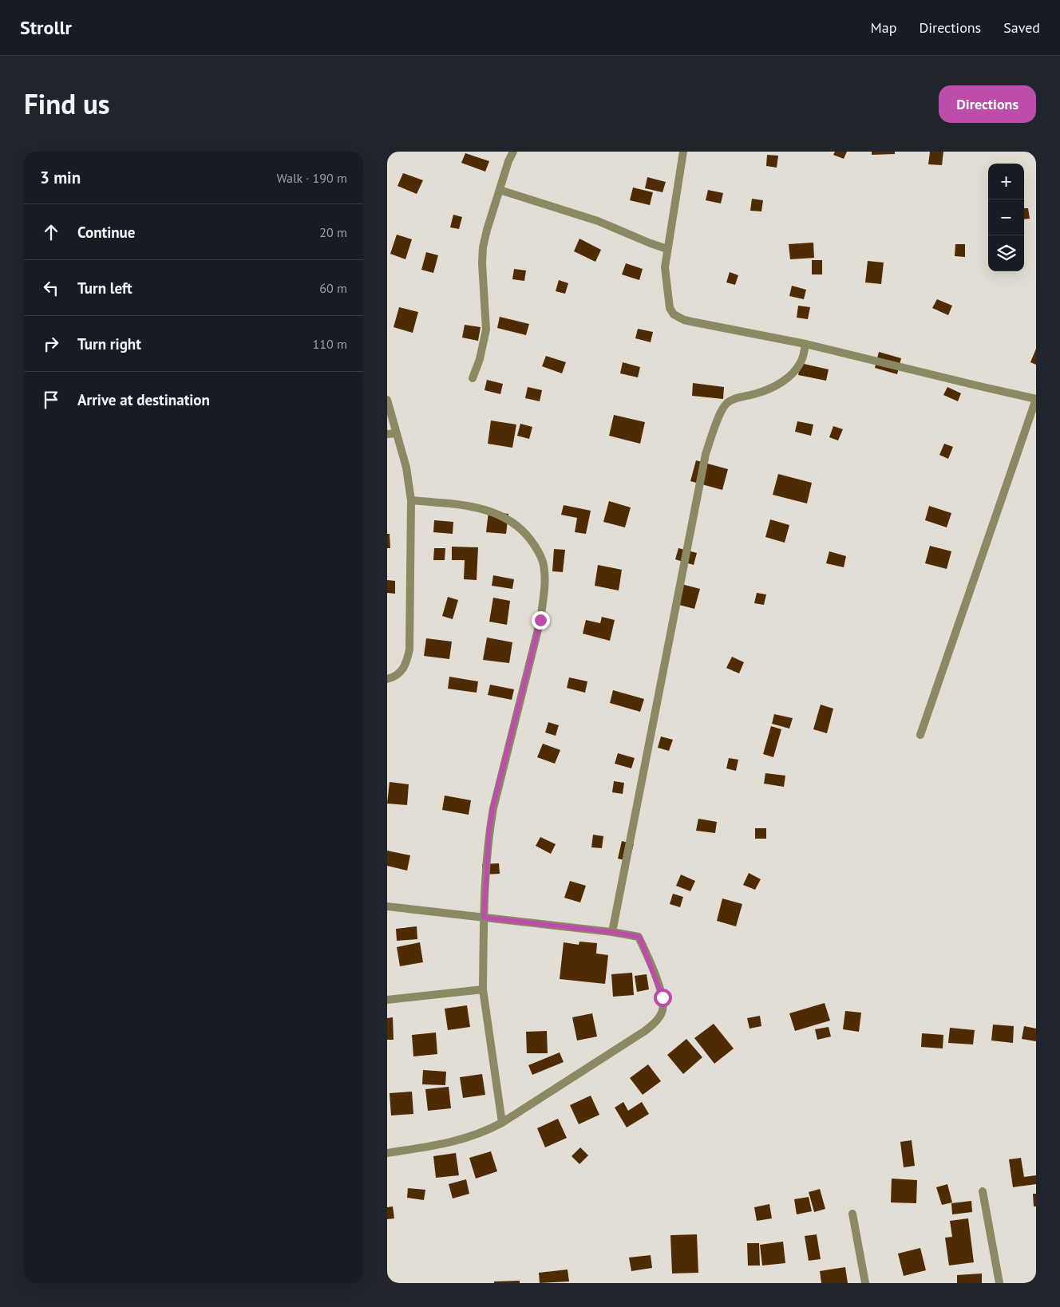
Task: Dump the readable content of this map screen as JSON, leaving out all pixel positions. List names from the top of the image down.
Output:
{
  "page": {
    "header": "Strollr",
    "nav": ["Map", "Directions", "Saved"],
    "title": "Find us",
    "buttons": "Directions",
    "heading": ["3 min", "Walk · 190 m"],
    "map_buttons": ["+", "−"],
    "list": [
      ["Continue", "20 m"],
      ["Turn left", "60 m"],
      ["Turn right", "110 m"],
      "Arrive at destination"
    ]
  }
}
